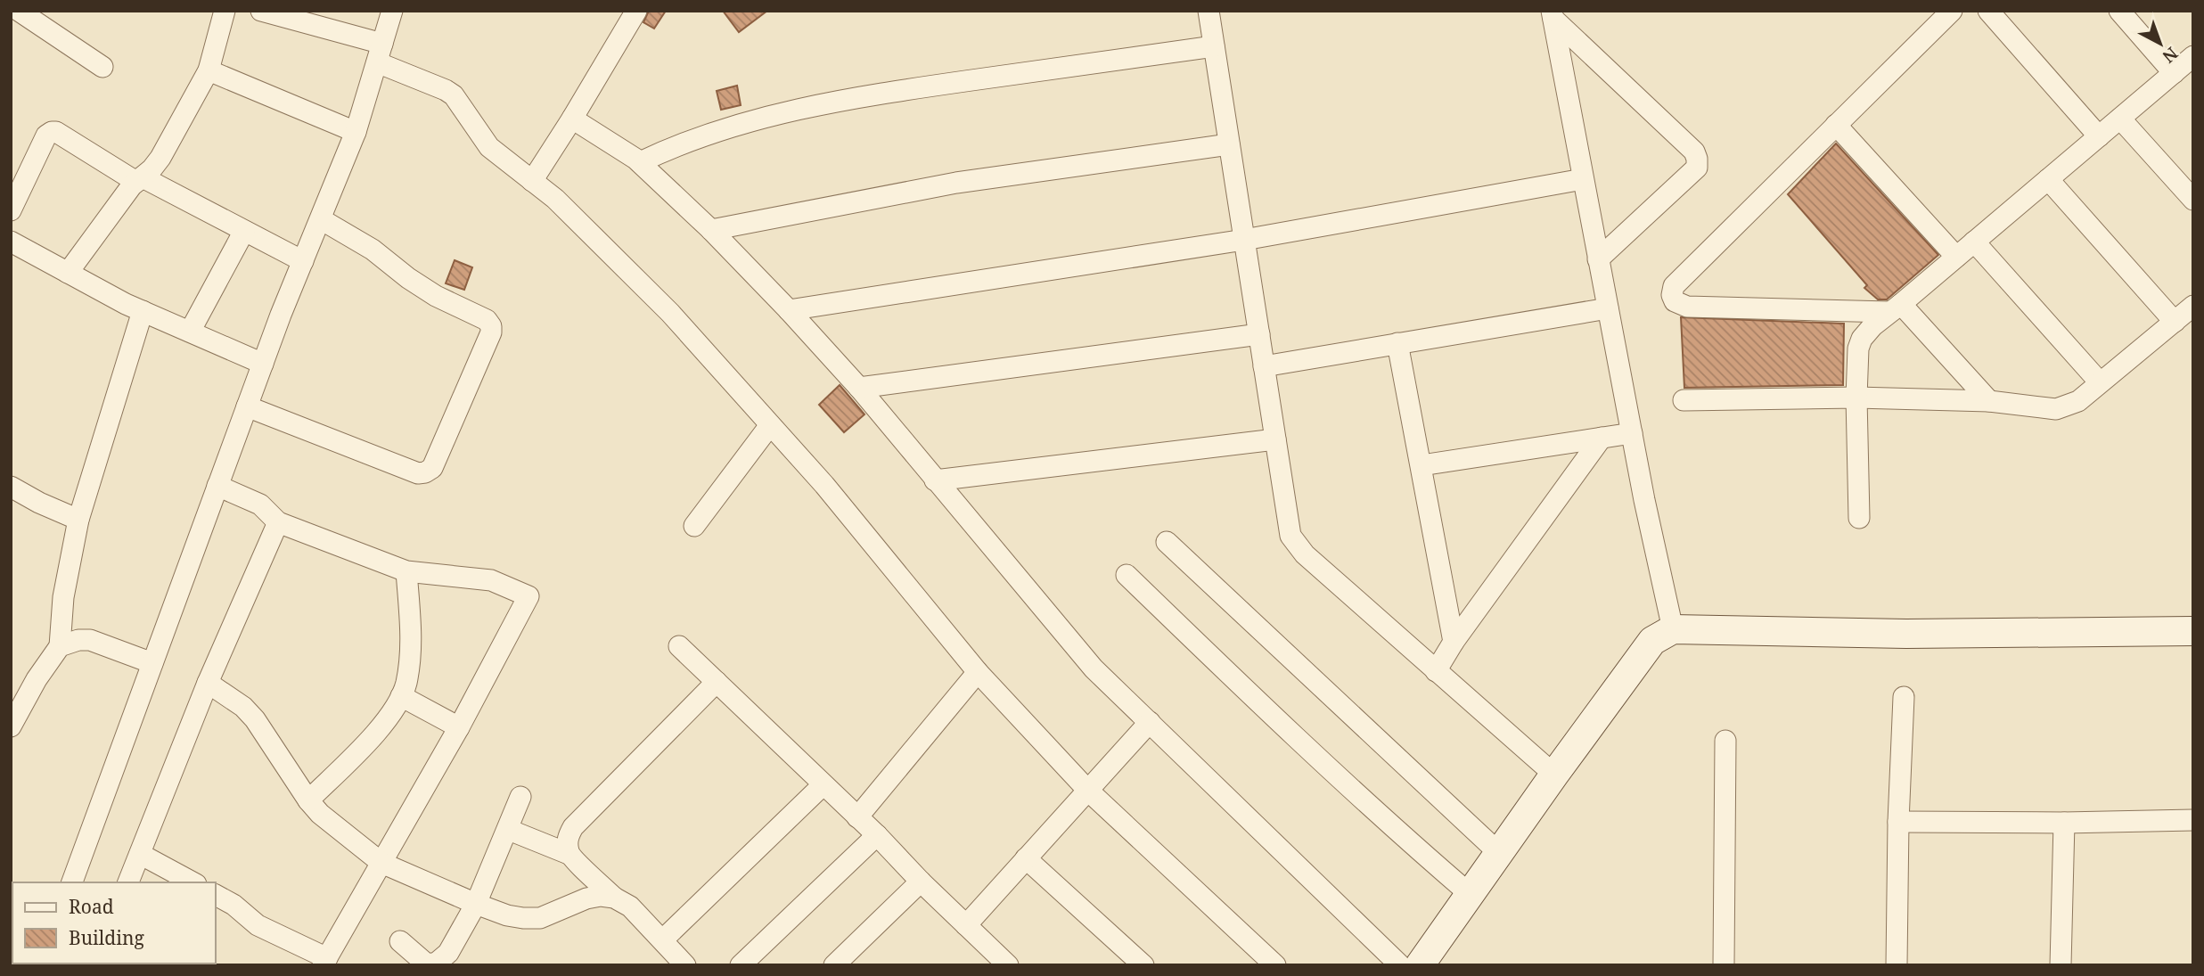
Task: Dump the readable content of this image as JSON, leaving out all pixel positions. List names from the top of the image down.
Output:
{
  "legend": ["Road", "Building"],
  "north": "bottom right"
}
